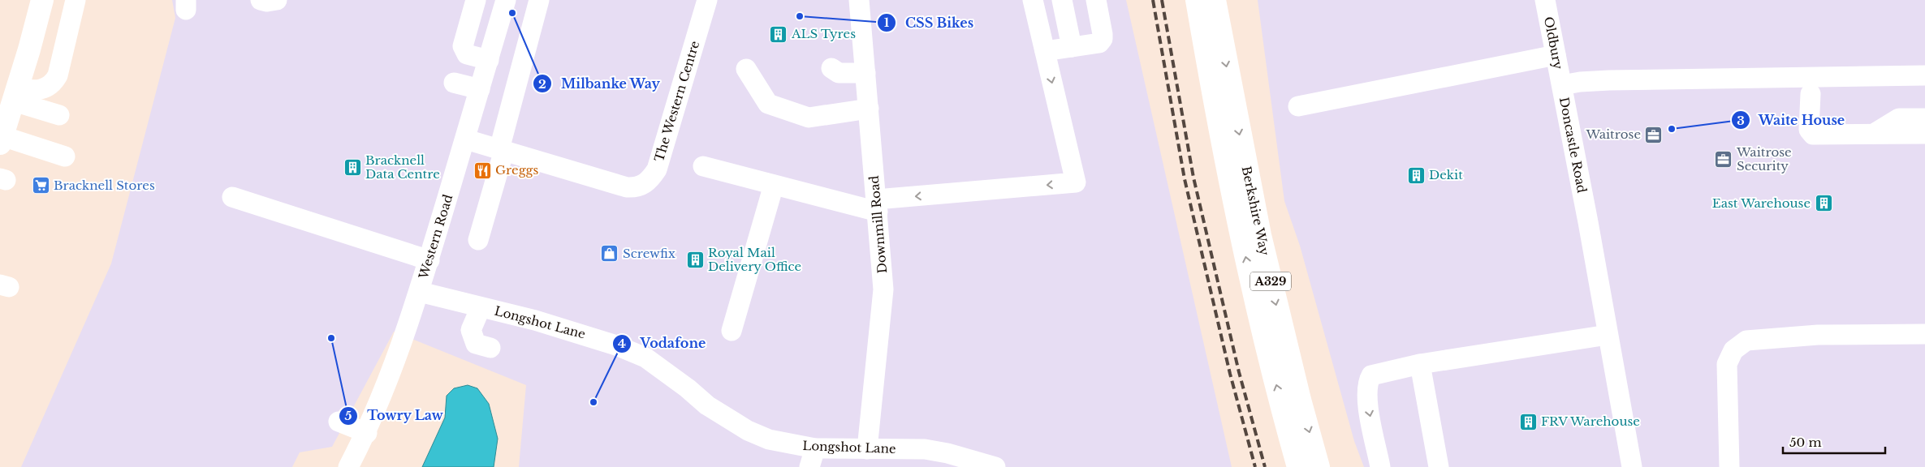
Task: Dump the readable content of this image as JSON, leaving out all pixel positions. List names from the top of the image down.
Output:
{
  "streets": {
    "main road": ["Berkshire Way", "A329"],
    "street": [
      "Oldbury",
      "The Western Centre",
      "Doncastle Road",
      "Downmill Road",
      "Western Road",
      "Longshot Lane"
    ]
  },
  "crossings": [
    ["Oldbury", "Doncastle Road"],
    ["The Western Centre", "Western Road"],
    ["Downmill Road", "Longshot Lane"],
    ["Western Road", "Longshot Lane"]
  ],
  "places": {
    "other": [
      "Milbanke Way",
      "CSS Bikes",
      "Waite House",
      "Towry Law",
      "Vodafone"
    ],
    "building": [
      "ALS Tyres",
      "Bracknell Data Centre",
      "Dekit",
      "East Warehouse",
      "Royal Mail Delivery Office",
      "FRV Warehouse"
    ],
    "office": ["Waitrose", "Waitrose Security"],
    "restaurant": ["Greggs"],
    "supermarket": ["Bracknell Stores"],
    "shop": ["Screwfix"]
  },
  "scale_bar": "50 m"
}
